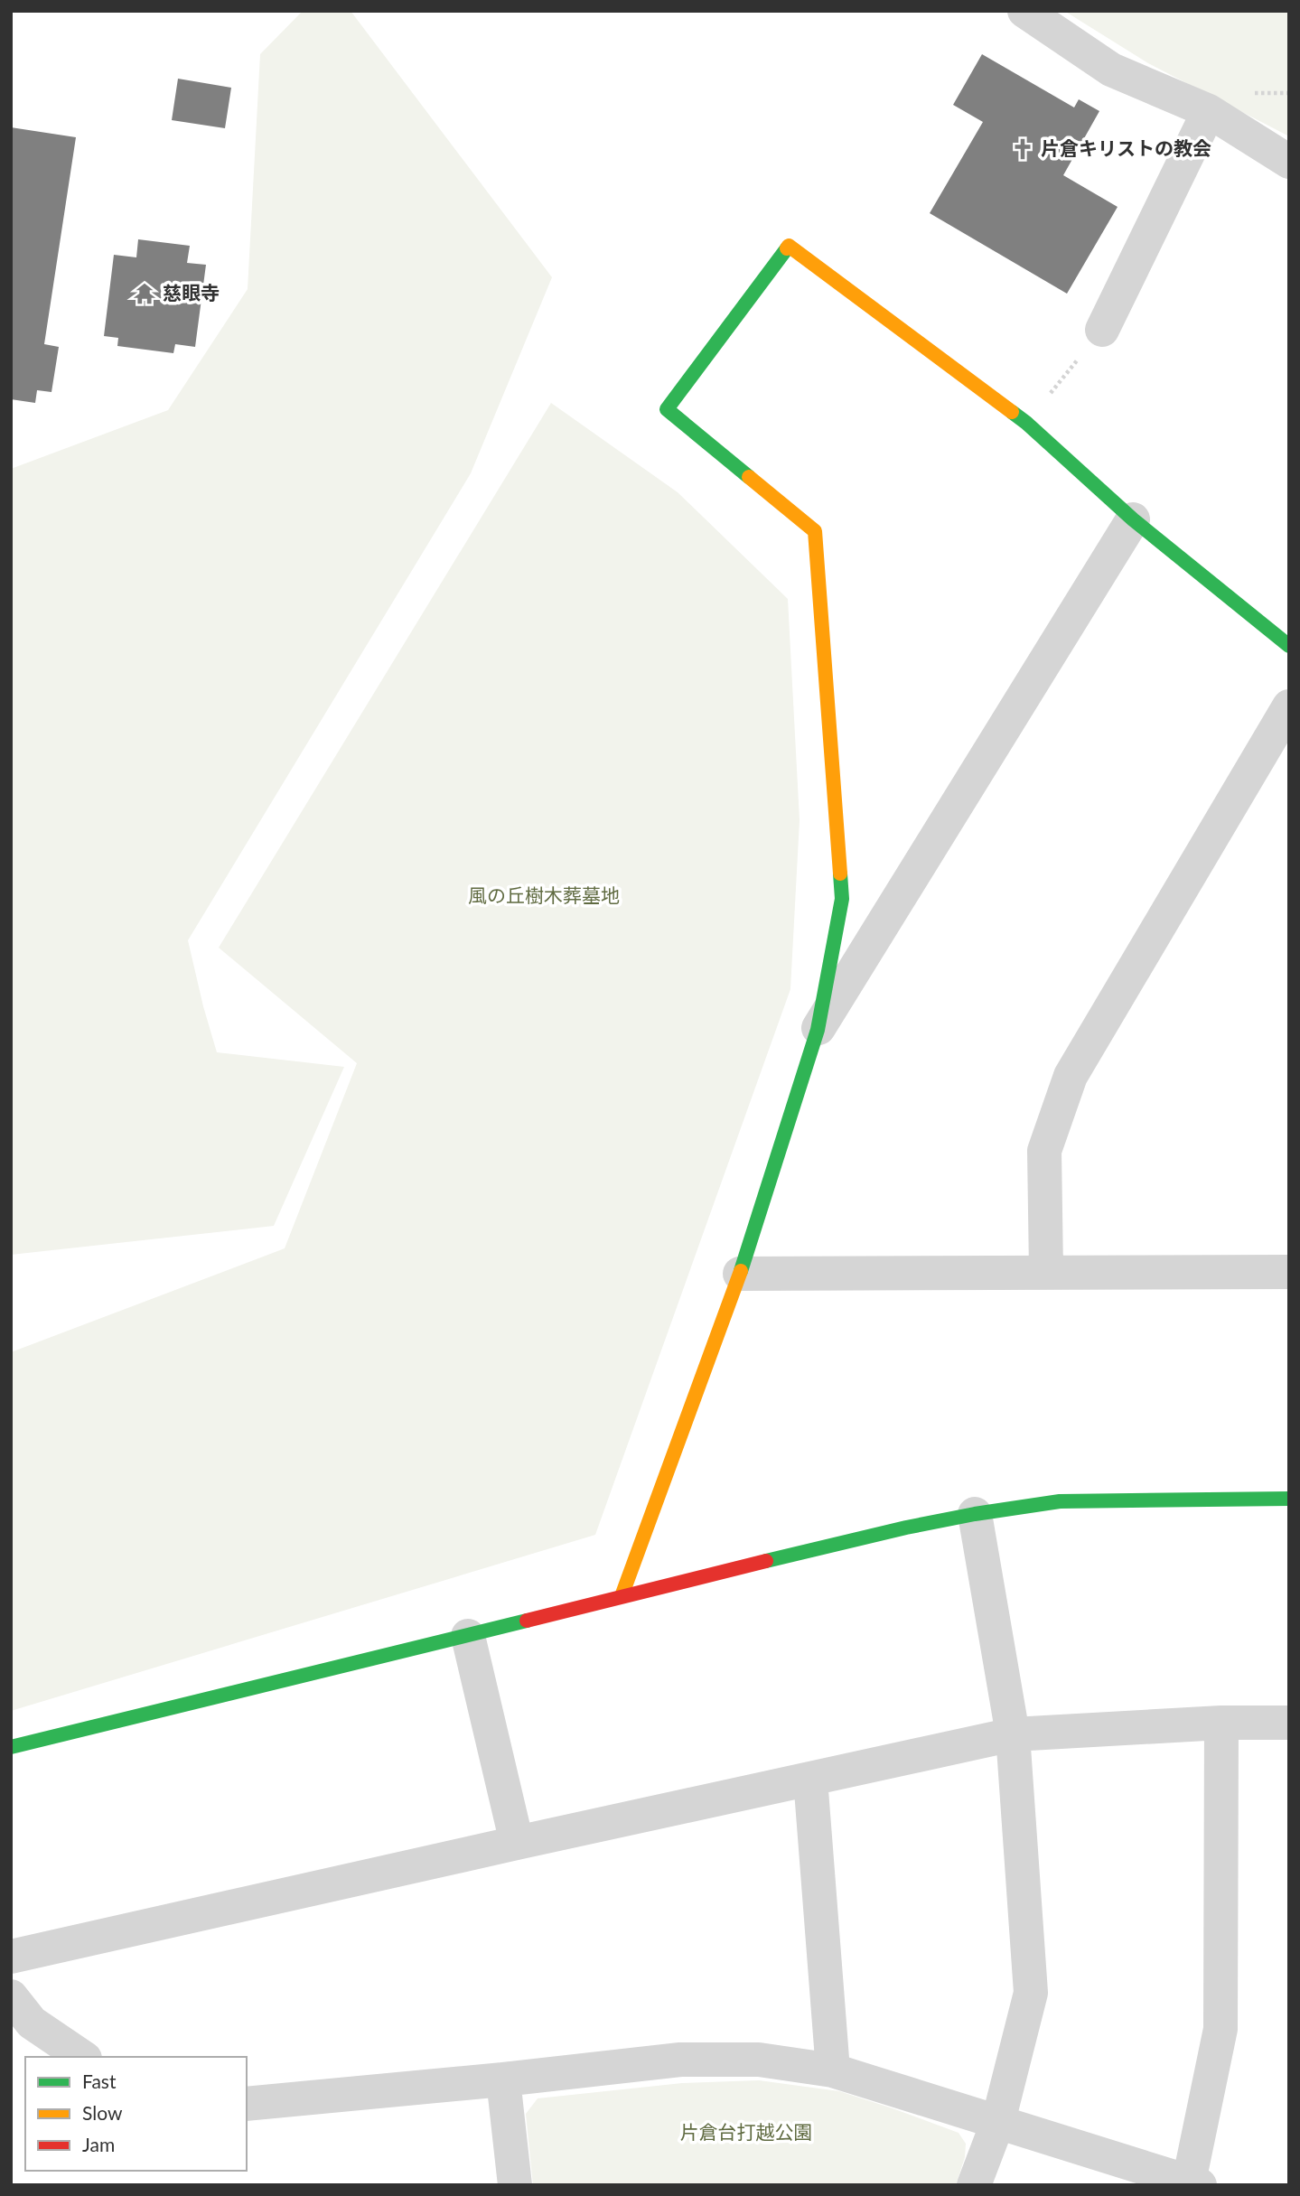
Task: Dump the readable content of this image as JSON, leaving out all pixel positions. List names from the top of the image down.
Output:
{
  "parks": ["風の丘樹木葬墓地", "片倉台打越公園"],
  "places": {
    "church": ["片倉キリストの教会"],
    "temple": ["慈眼寺"]
  },
  "legend": ["Fast", "Slow", "Jam"]
}
